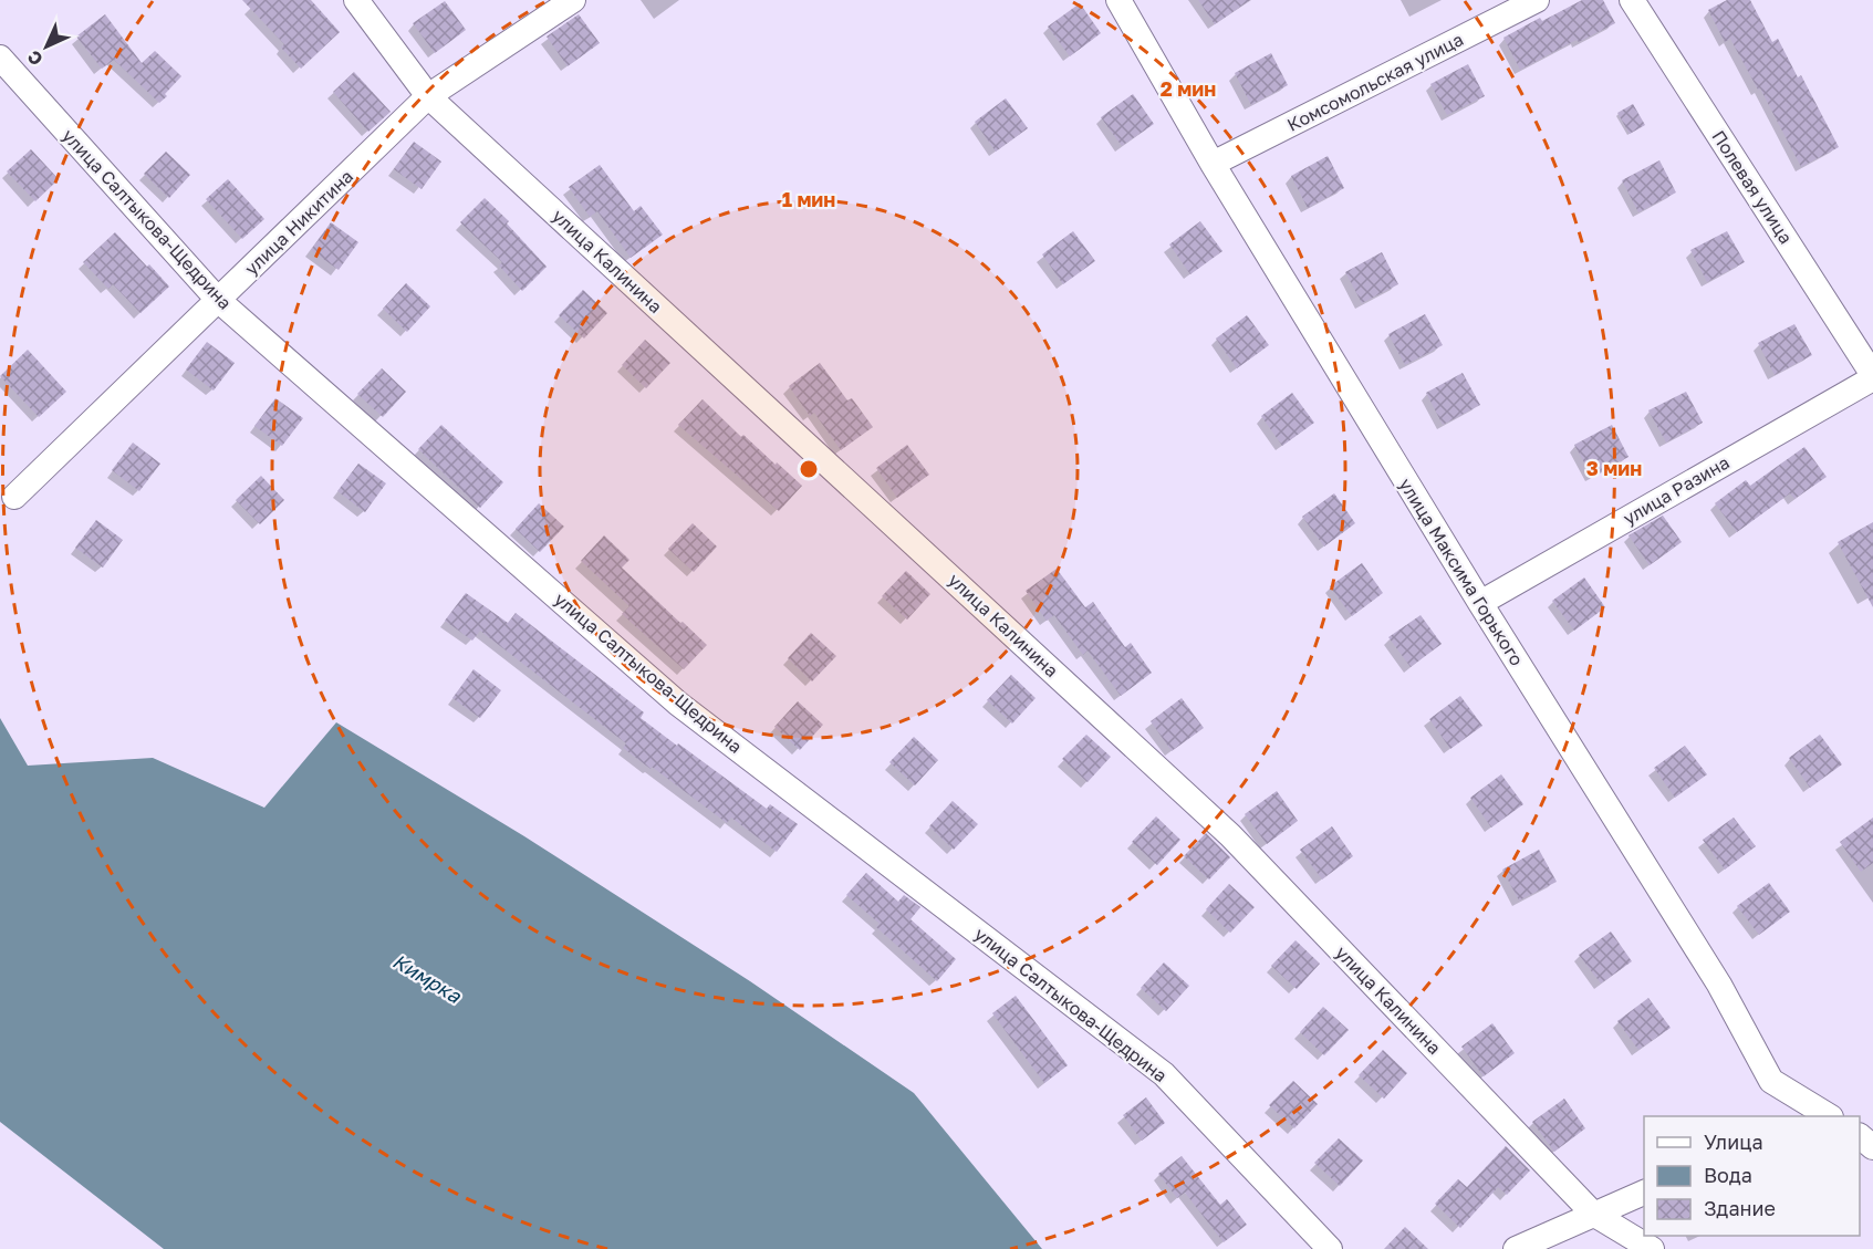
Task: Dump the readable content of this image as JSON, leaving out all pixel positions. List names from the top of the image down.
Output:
{
  "streets": {
    "street": [
      "Комсомольская улица",
      "Полевая улица",
      "улица Салтыкова-Щедрина",
      "улица Никитина",
      "улица Калинина",
      "улица Разина",
      "улица Максима Горького"
    ]
  },
  "crossings": [
    ["Комсомольская улица", "улица Максима Горького"],
    ["Полевая улица", "улица Разина"],
    ["улица Салтыкова-Щедрина", "улица Никитина"],
    ["улица Никитина", "улица Калинина"],
    ["улица Разина", "улица Максима Горького"]
  ],
  "water": ["Кимрка"],
  "legend": ["Улица", "Вода", "Здание"],
  "north": "bottom left",
  "rings": ["2 мин", "1 мин", "3 мин"]
}
